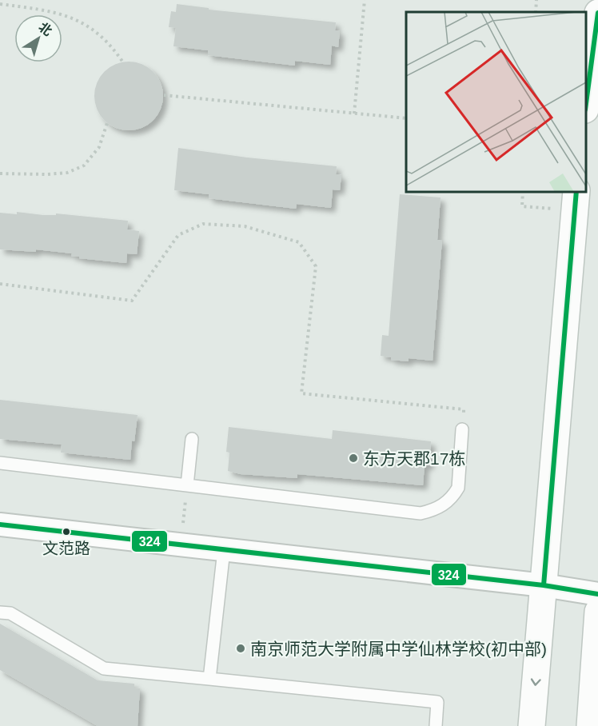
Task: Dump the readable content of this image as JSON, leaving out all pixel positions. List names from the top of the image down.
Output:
{
  "places": ["东方天郡17栋", "文范路", "南京师范大学附属中学仙林学校(初中部)"],
  "lines": ["transit line 324"],
  "north": "top right"
}
